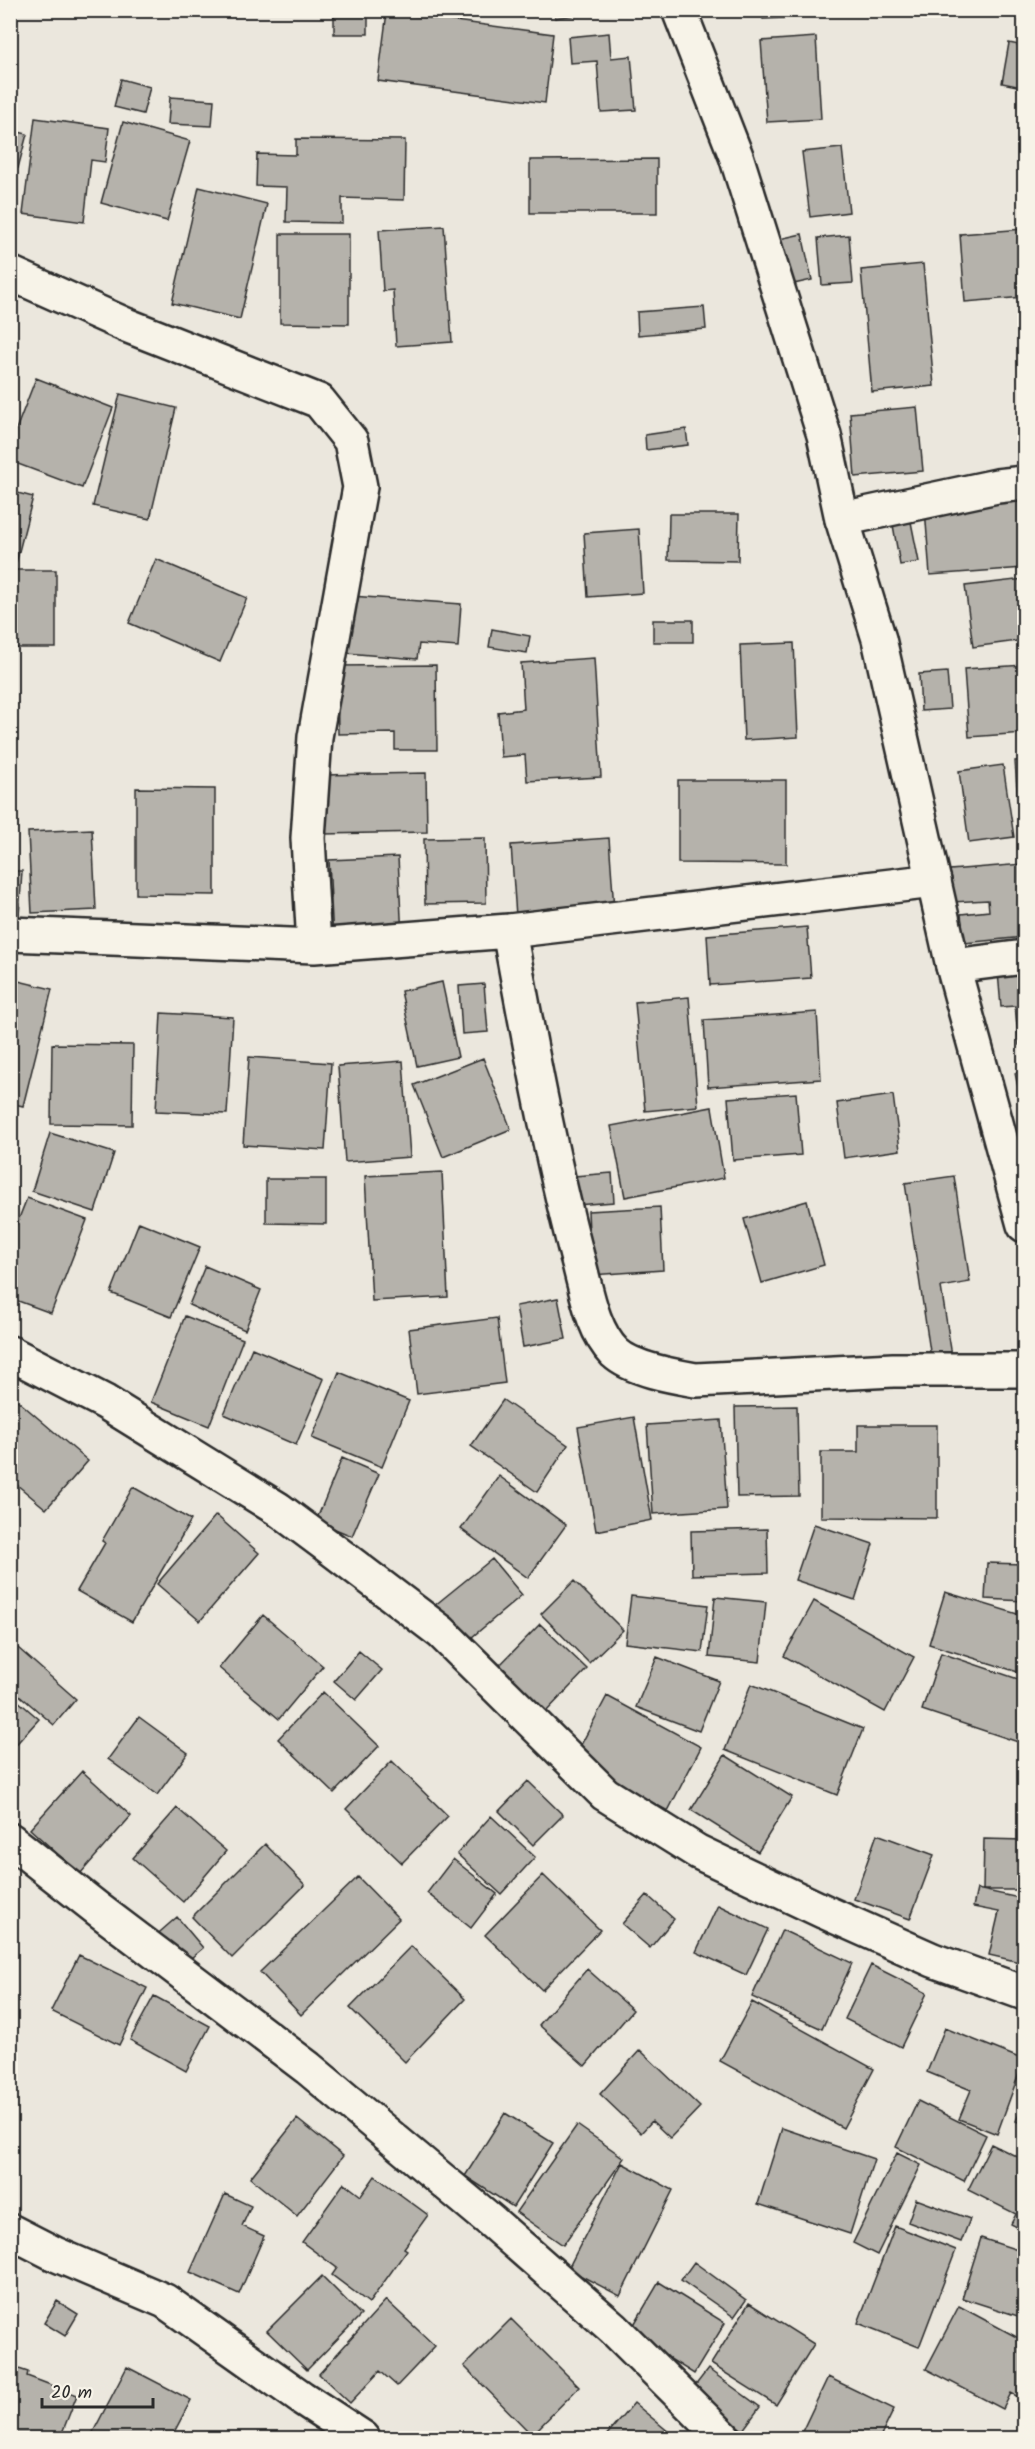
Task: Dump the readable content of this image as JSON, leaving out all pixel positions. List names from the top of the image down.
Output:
{
  "scale_bar": "20 m"
}
